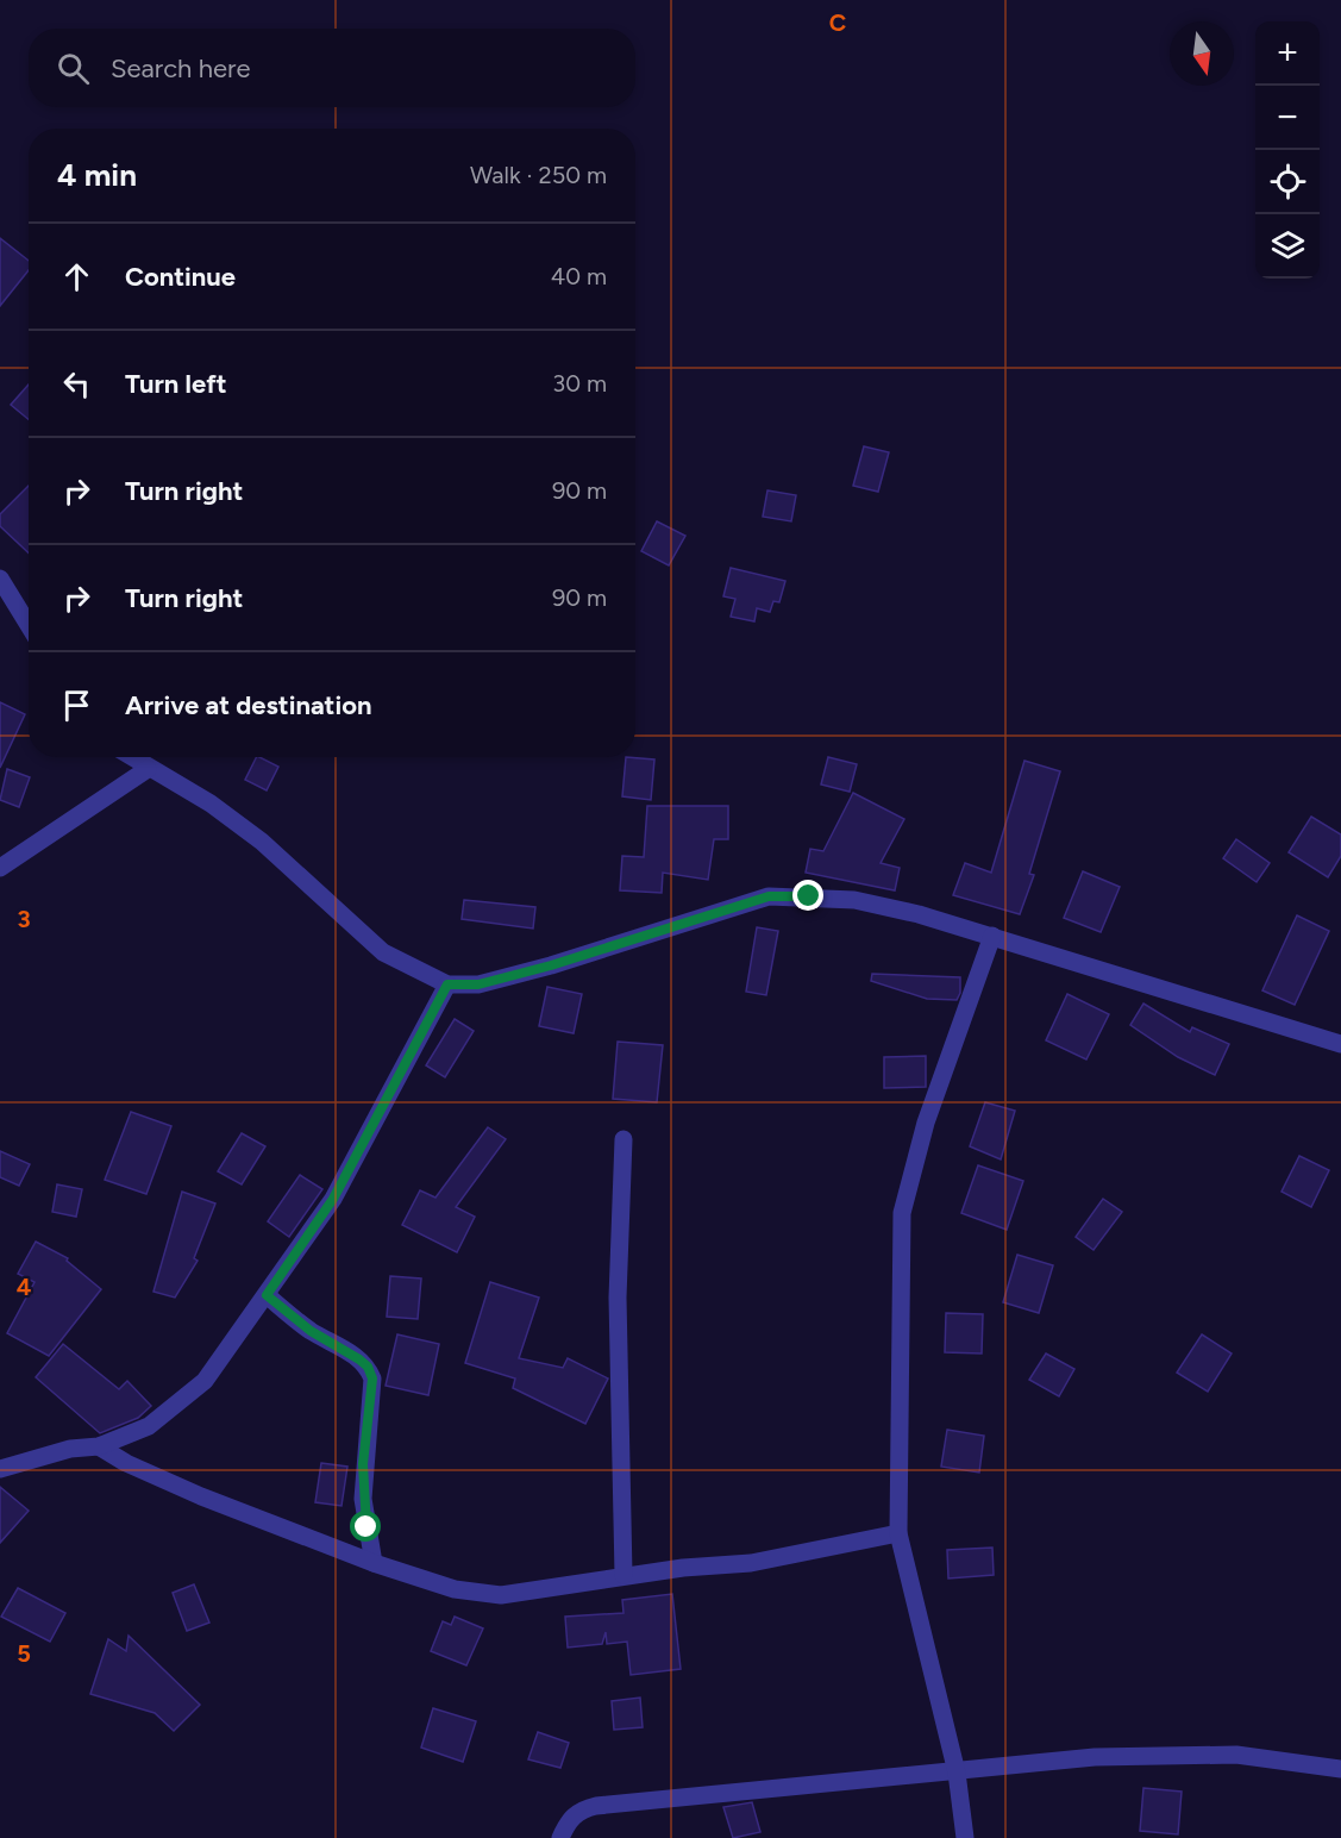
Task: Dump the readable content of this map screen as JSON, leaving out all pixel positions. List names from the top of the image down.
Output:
{
  "north": "bottom",
  "page": {
    "map_buttons": ["+", "−"],
    "search": "Search here",
    "heading": ["4 min", "Walk · 250 m"],
    "list": [
      ["Continue", "40 m"],
      ["Turn left", "30 m"],
      ["Turn right", "90 m"],
      ["Turn right", "90 m"],
      "Arrive at destination"
    ]
  },
  "grid": {
    "columns": ["C"],
    "rows": ["3", "4", "5"]
  }
}
